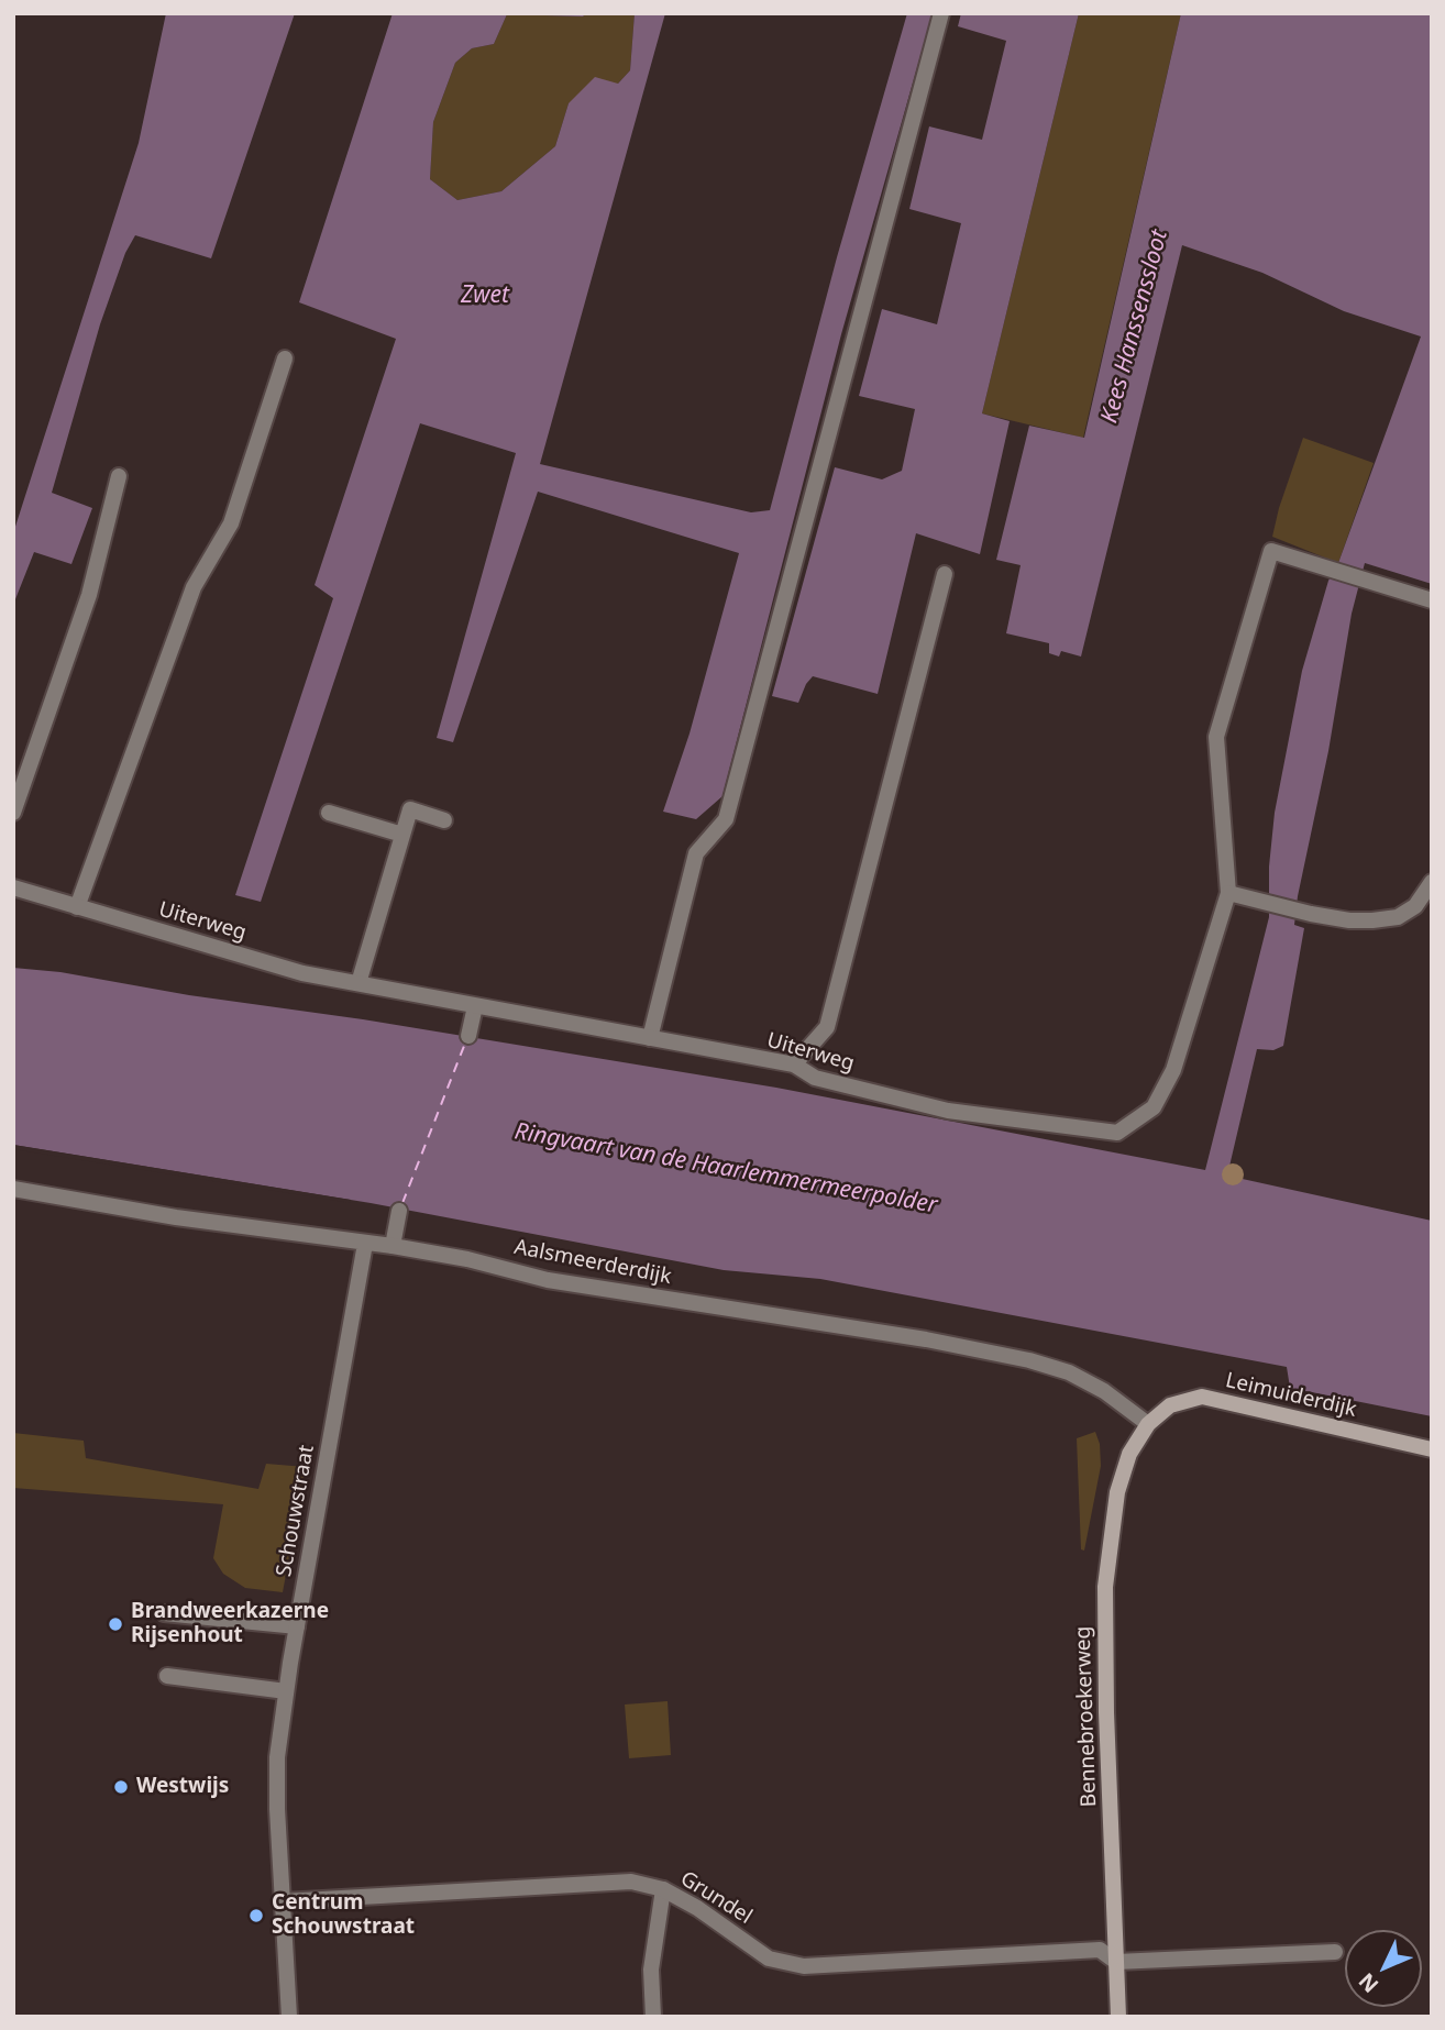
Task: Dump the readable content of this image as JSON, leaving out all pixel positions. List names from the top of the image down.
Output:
{
  "streets": {
    "street": [
      "Uiterweg",
      "Aalsmeerderdijk",
      "Leimuiderdijk",
      "Schouwstraat",
      "Bennebroekerweg",
      "Grundel"
    ]
  },
  "crossings": [
    ["Aalsmeerderdijk", "Leimuiderdijk"],
    ["Aalsmeerderdijk", "Schouwstraat"],
    ["Aalsmeerderdijk", "Bennebroekerweg"],
    ["Leimuiderdijk", "Bennebroekerweg"],
    ["Schouwstraat", "Grundel"],
    ["Bennebroekerweg", "Grundel"]
  ],
  "water": ["Zwet", "Kees Hanssenssloot", "Ringvaart van de Haarlemmermeerpolder"],
  "places": ["Brandweerkazerne Rijsenhout", "Westwijs", "Centrum Schouwstraat"],
  "north": "bottom left"
}
